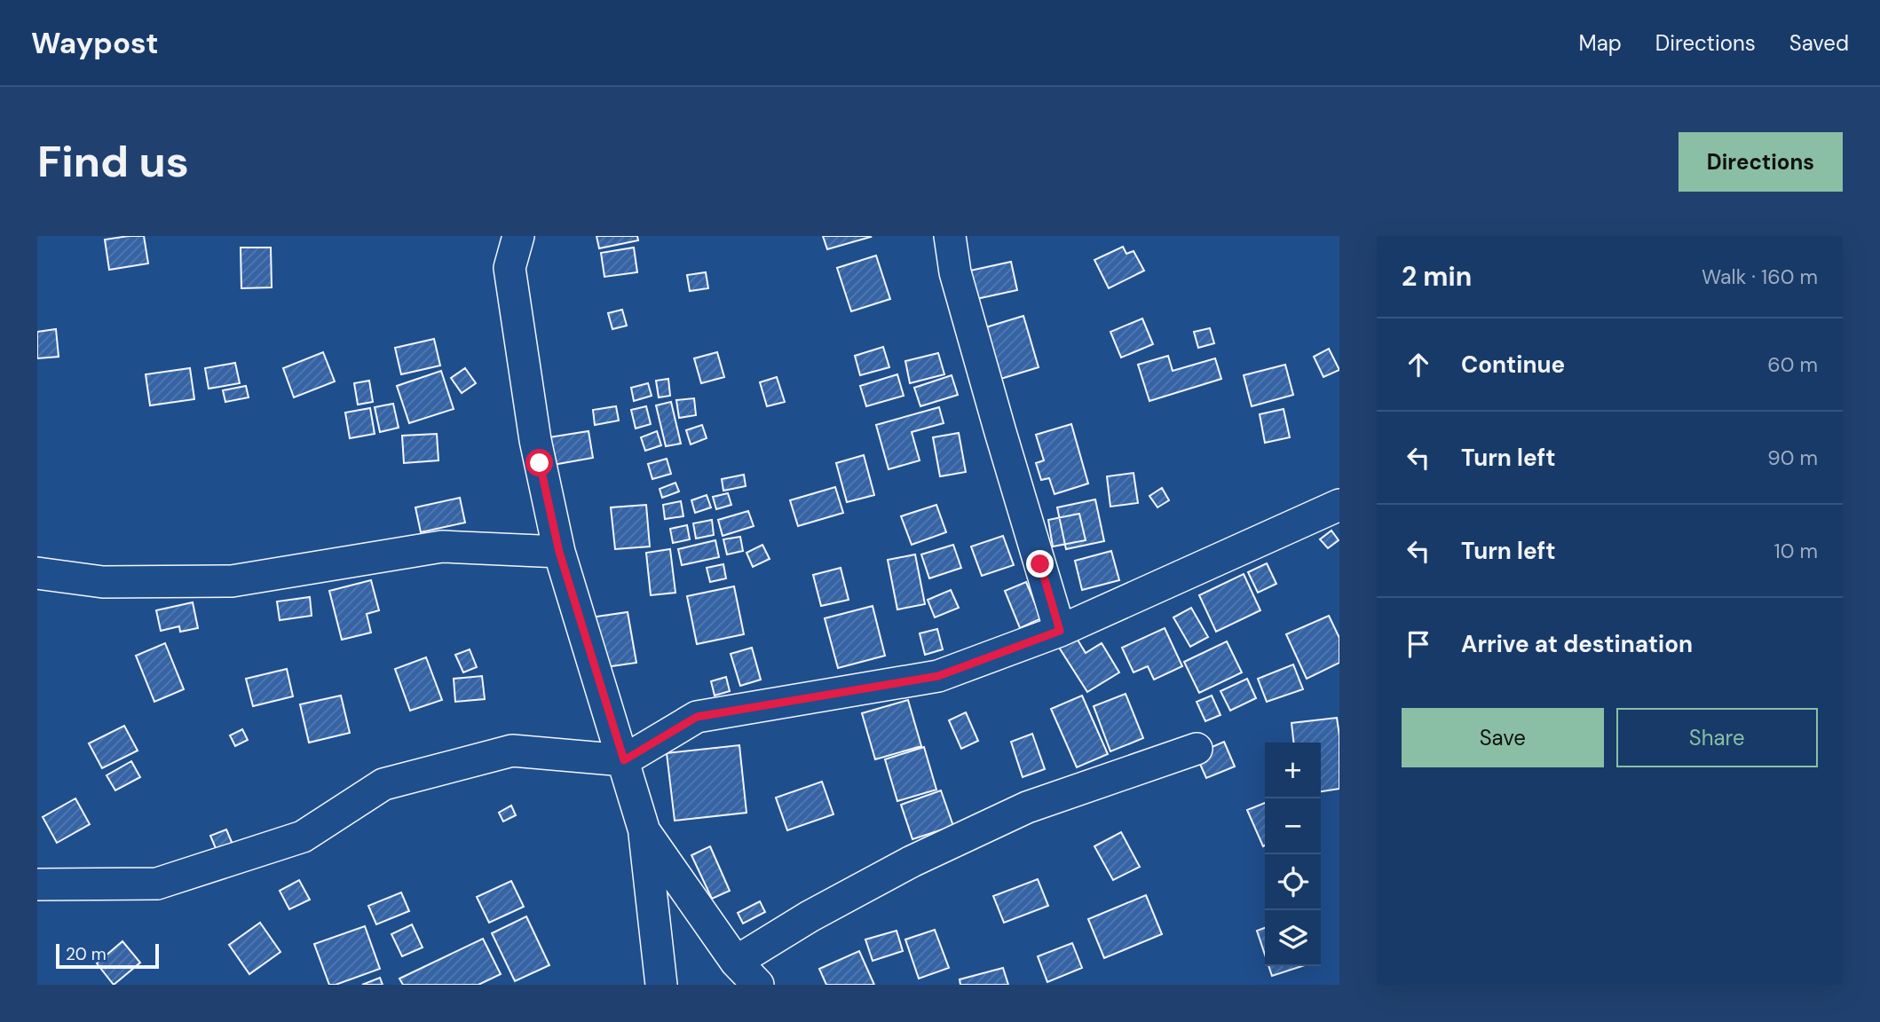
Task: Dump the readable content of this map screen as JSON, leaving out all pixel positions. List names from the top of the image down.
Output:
{
  "scale_bar": "20 m",
  "page": {
    "header": "Waypost",
    "nav": ["Map", "Directions", "Saved"],
    "buttons": [
      "Directions",
      ["Save", "Share"]
    ],
    "title": "Find us",
    "heading": ["2 min", "Walk · 160 m"],
    "list": [
      ["Continue", "60 m"],
      ["Turn left", "90 m"],
      ["Turn left", "10 m"],
      "Arrive at destination"
    ],
    "map_buttons": ["+", "−"],
    "scale": "20 m"
  }
}
